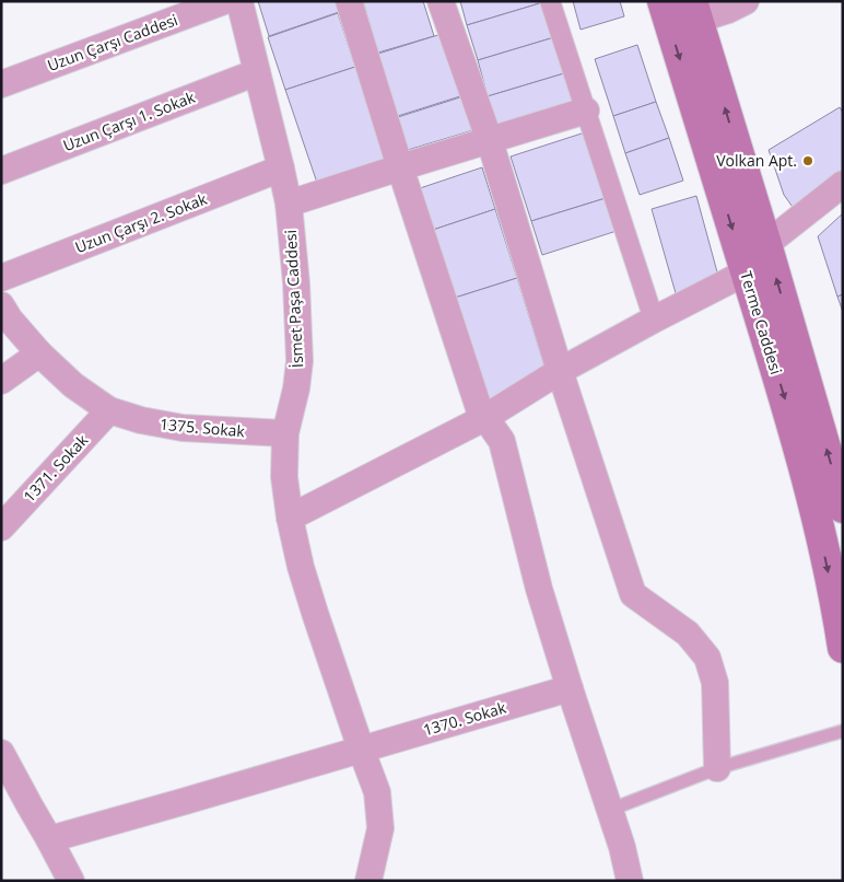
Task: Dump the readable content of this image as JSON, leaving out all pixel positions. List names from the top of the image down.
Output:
{
  "streets": {
    "main road": ["Terme Caddesi"],
    "street": [
      "Uzun Çarşı Caddesi",
      "Uzun Çarşı 1. Sokak",
      "Uzun Çarşı 2. Sokak",
      "İsmet Paşa Caddesi",
      "1375. Sokak",
      "1371. Sokak",
      "1370. Sokak"
    ]
  },
  "crossings": [
    ["Uzun Çarşı 1. Sokak", "İsmet Paşa Caddesi"],
    ["Uzun Çarşı 2. Sokak", "İsmet Paşa Caddesi"],
    ["İsmet Paşa Caddesi", "1375. Sokak"],
    ["İsmet Paşa Caddesi", "1370. Sokak"],
    ["1375. Sokak", "1371. Sokak"]
  ],
  "places": ["Volkan Apt."]
}
